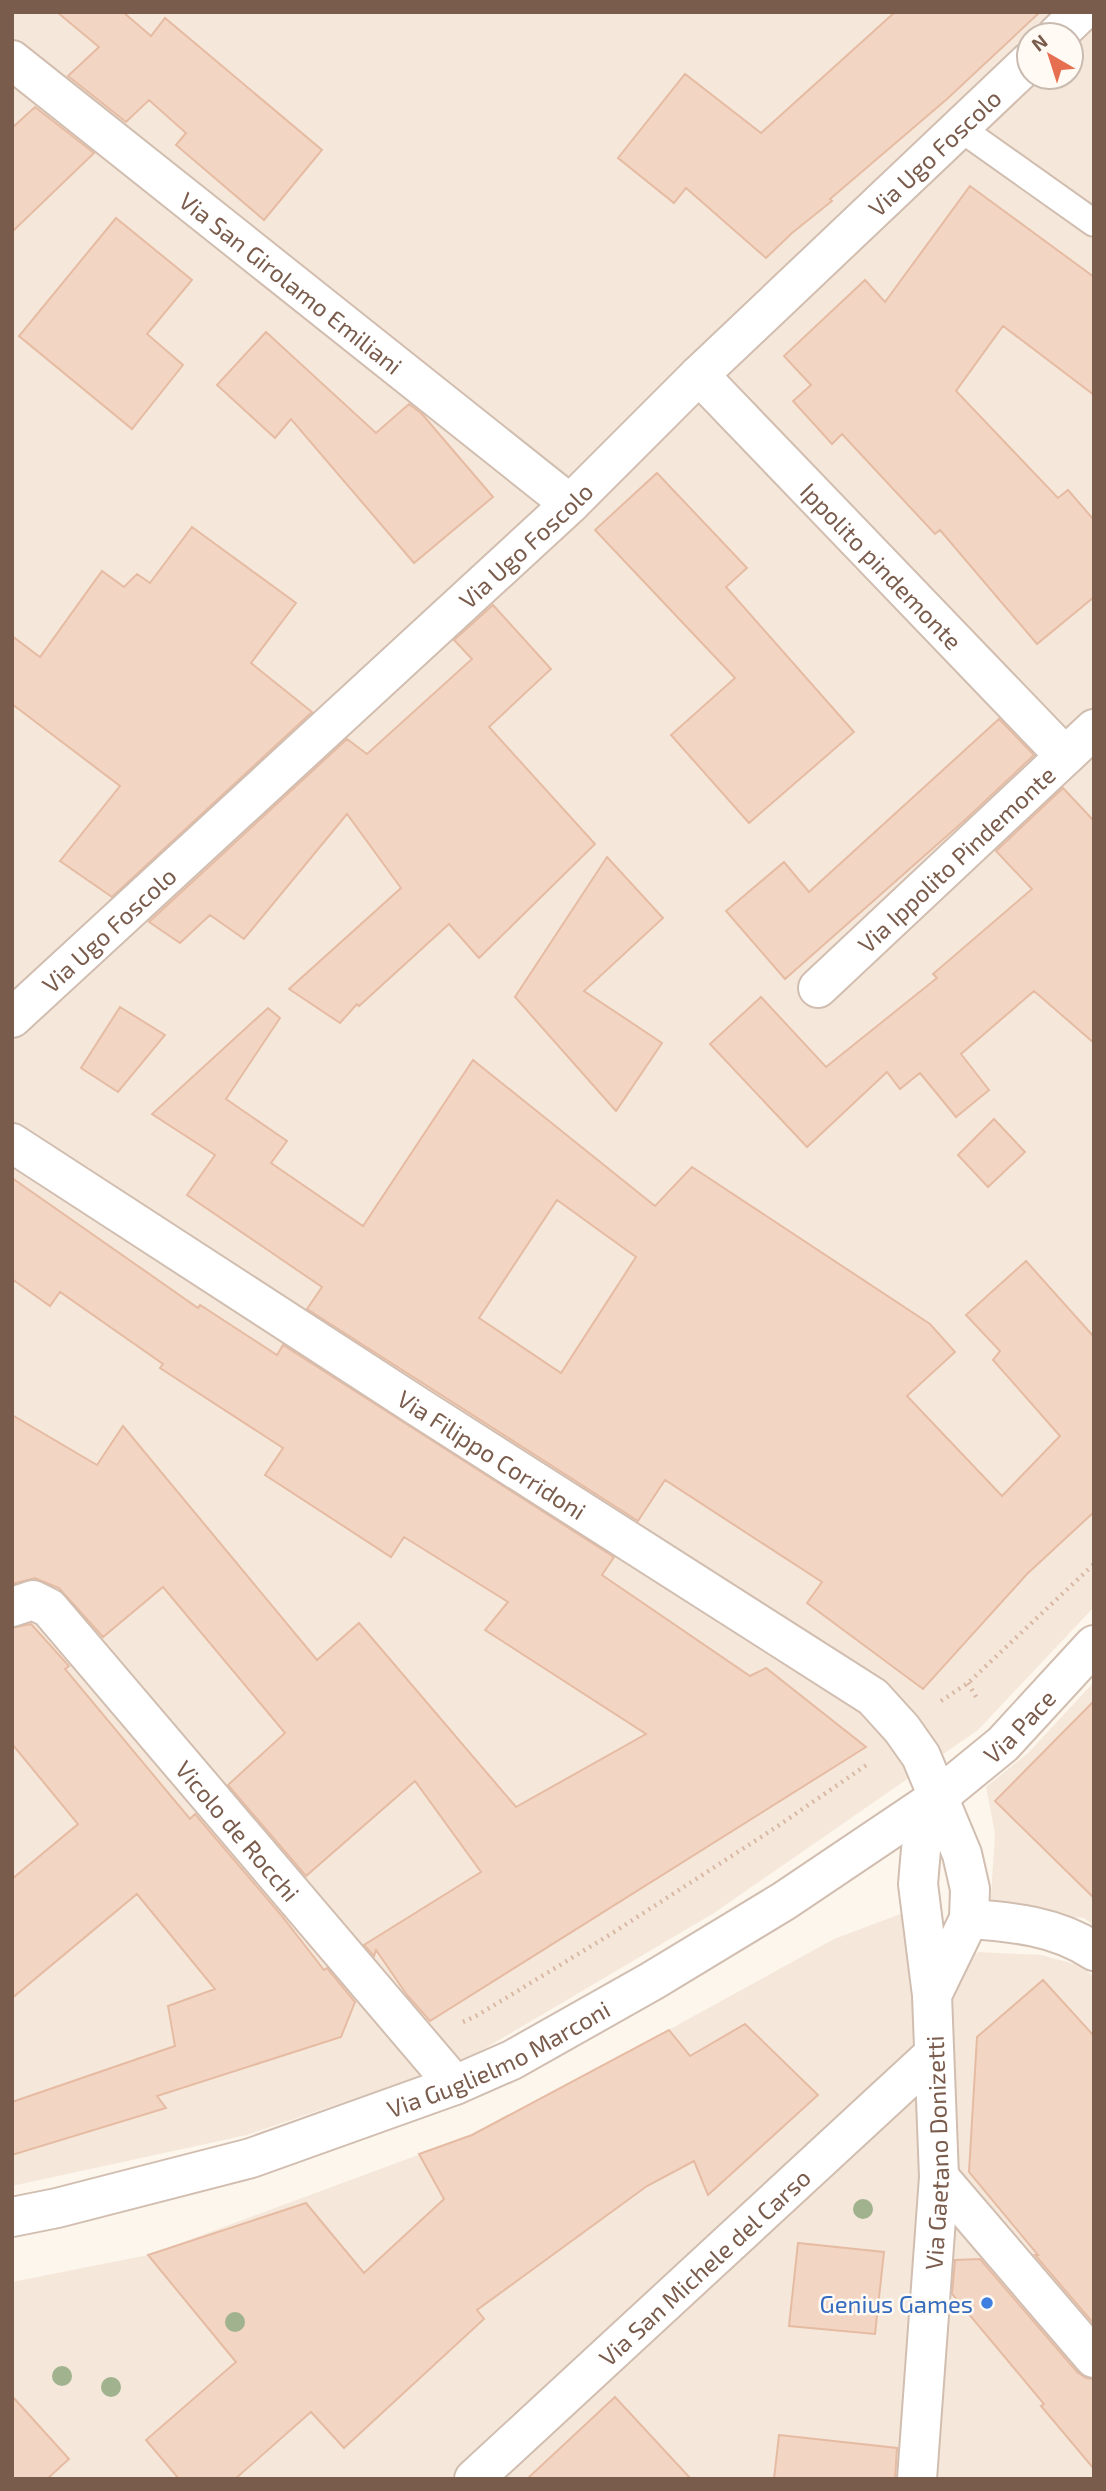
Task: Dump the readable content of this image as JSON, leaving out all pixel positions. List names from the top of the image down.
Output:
{
  "streets": {
    "street": [
      "Via Ugo Foscolo",
      "Via San Girolamo Emiliani",
      "Ippolito pindemonte",
      "Via Ippolito Pindemonte",
      "Via Filippo Corridoni",
      "Via Pace",
      "Vicolo de Rocchi",
      "Via Guglielmo Marconi",
      "Via Gaetano Donizetti",
      "Via San Michele del Carso"
    ]
  },
  "crossings": [
    ["Via Ugo Foscolo", "Via San Girolamo Emiliani"],
    ["Via Ugo Foscolo", "Ippolito pindemonte"],
    ["Ippolito pindemonte", "Via Ippolito Pindemonte"],
    ["Via Filippo Corridoni", "Via Pace"],
    ["Via Filippo Corridoni", "Via Guglielmo Marconi"],
    ["Via Filippo Corridoni", "Via Gaetano Donizetti"],
    ["Via Pace", "Via Guglielmo Marconi"],
    ["Via Pace", "Via Gaetano Donizetti"],
    ["Vicolo de Rocchi", "Via Guglielmo Marconi"],
    ["Via Guglielmo Marconi", "Via Gaetano Donizetti"],
    ["Via Gaetano Donizetti", "Via San Michele del Carso"]
  ],
  "places": ["Genius Games"],
  "north": "top left"
}
